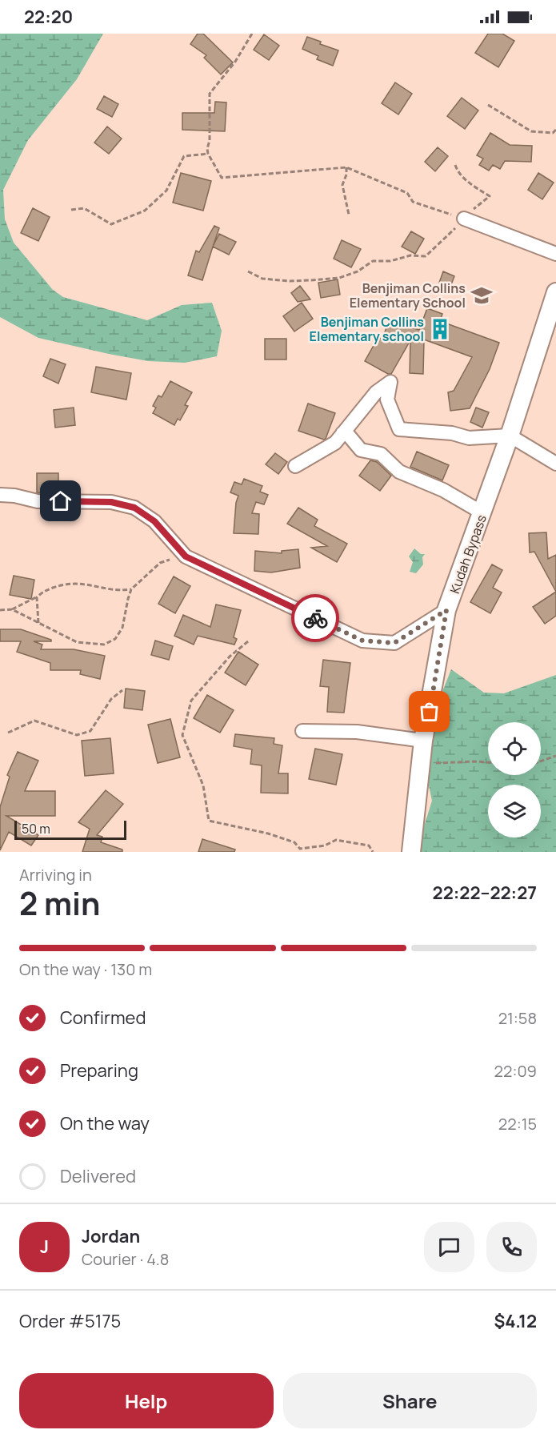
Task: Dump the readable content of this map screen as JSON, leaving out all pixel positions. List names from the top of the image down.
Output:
{
  "streets": {
    "street": ["Kudah Bypass"]
  },
  "places": {
    "school or university": ["Benjiman Collins Elementary School"],
    "building": ["Benjiman Collins Elementary school"]
  },
  "scale_bar": "50 m",
  "page": {
    "status": "22:20",
    "scale": "50 m",
    "heading": ["2 min", "Arriving in", "22:22–22:27"],
    "panel": [
      "Jordan",
      "Courier · 4.8",
      "Order #5175",
      "$4.12"
    ],
    "bar": "On the way · 130 m",
    "list": [
      ["Confirmed", "21:58"],
      ["Preparing", "22:09"],
      ["On the way", "22:15"],
      "Delivered"
    ],
    "round": "J",
    "buttons": ["Help", "Share"]
  }
}
